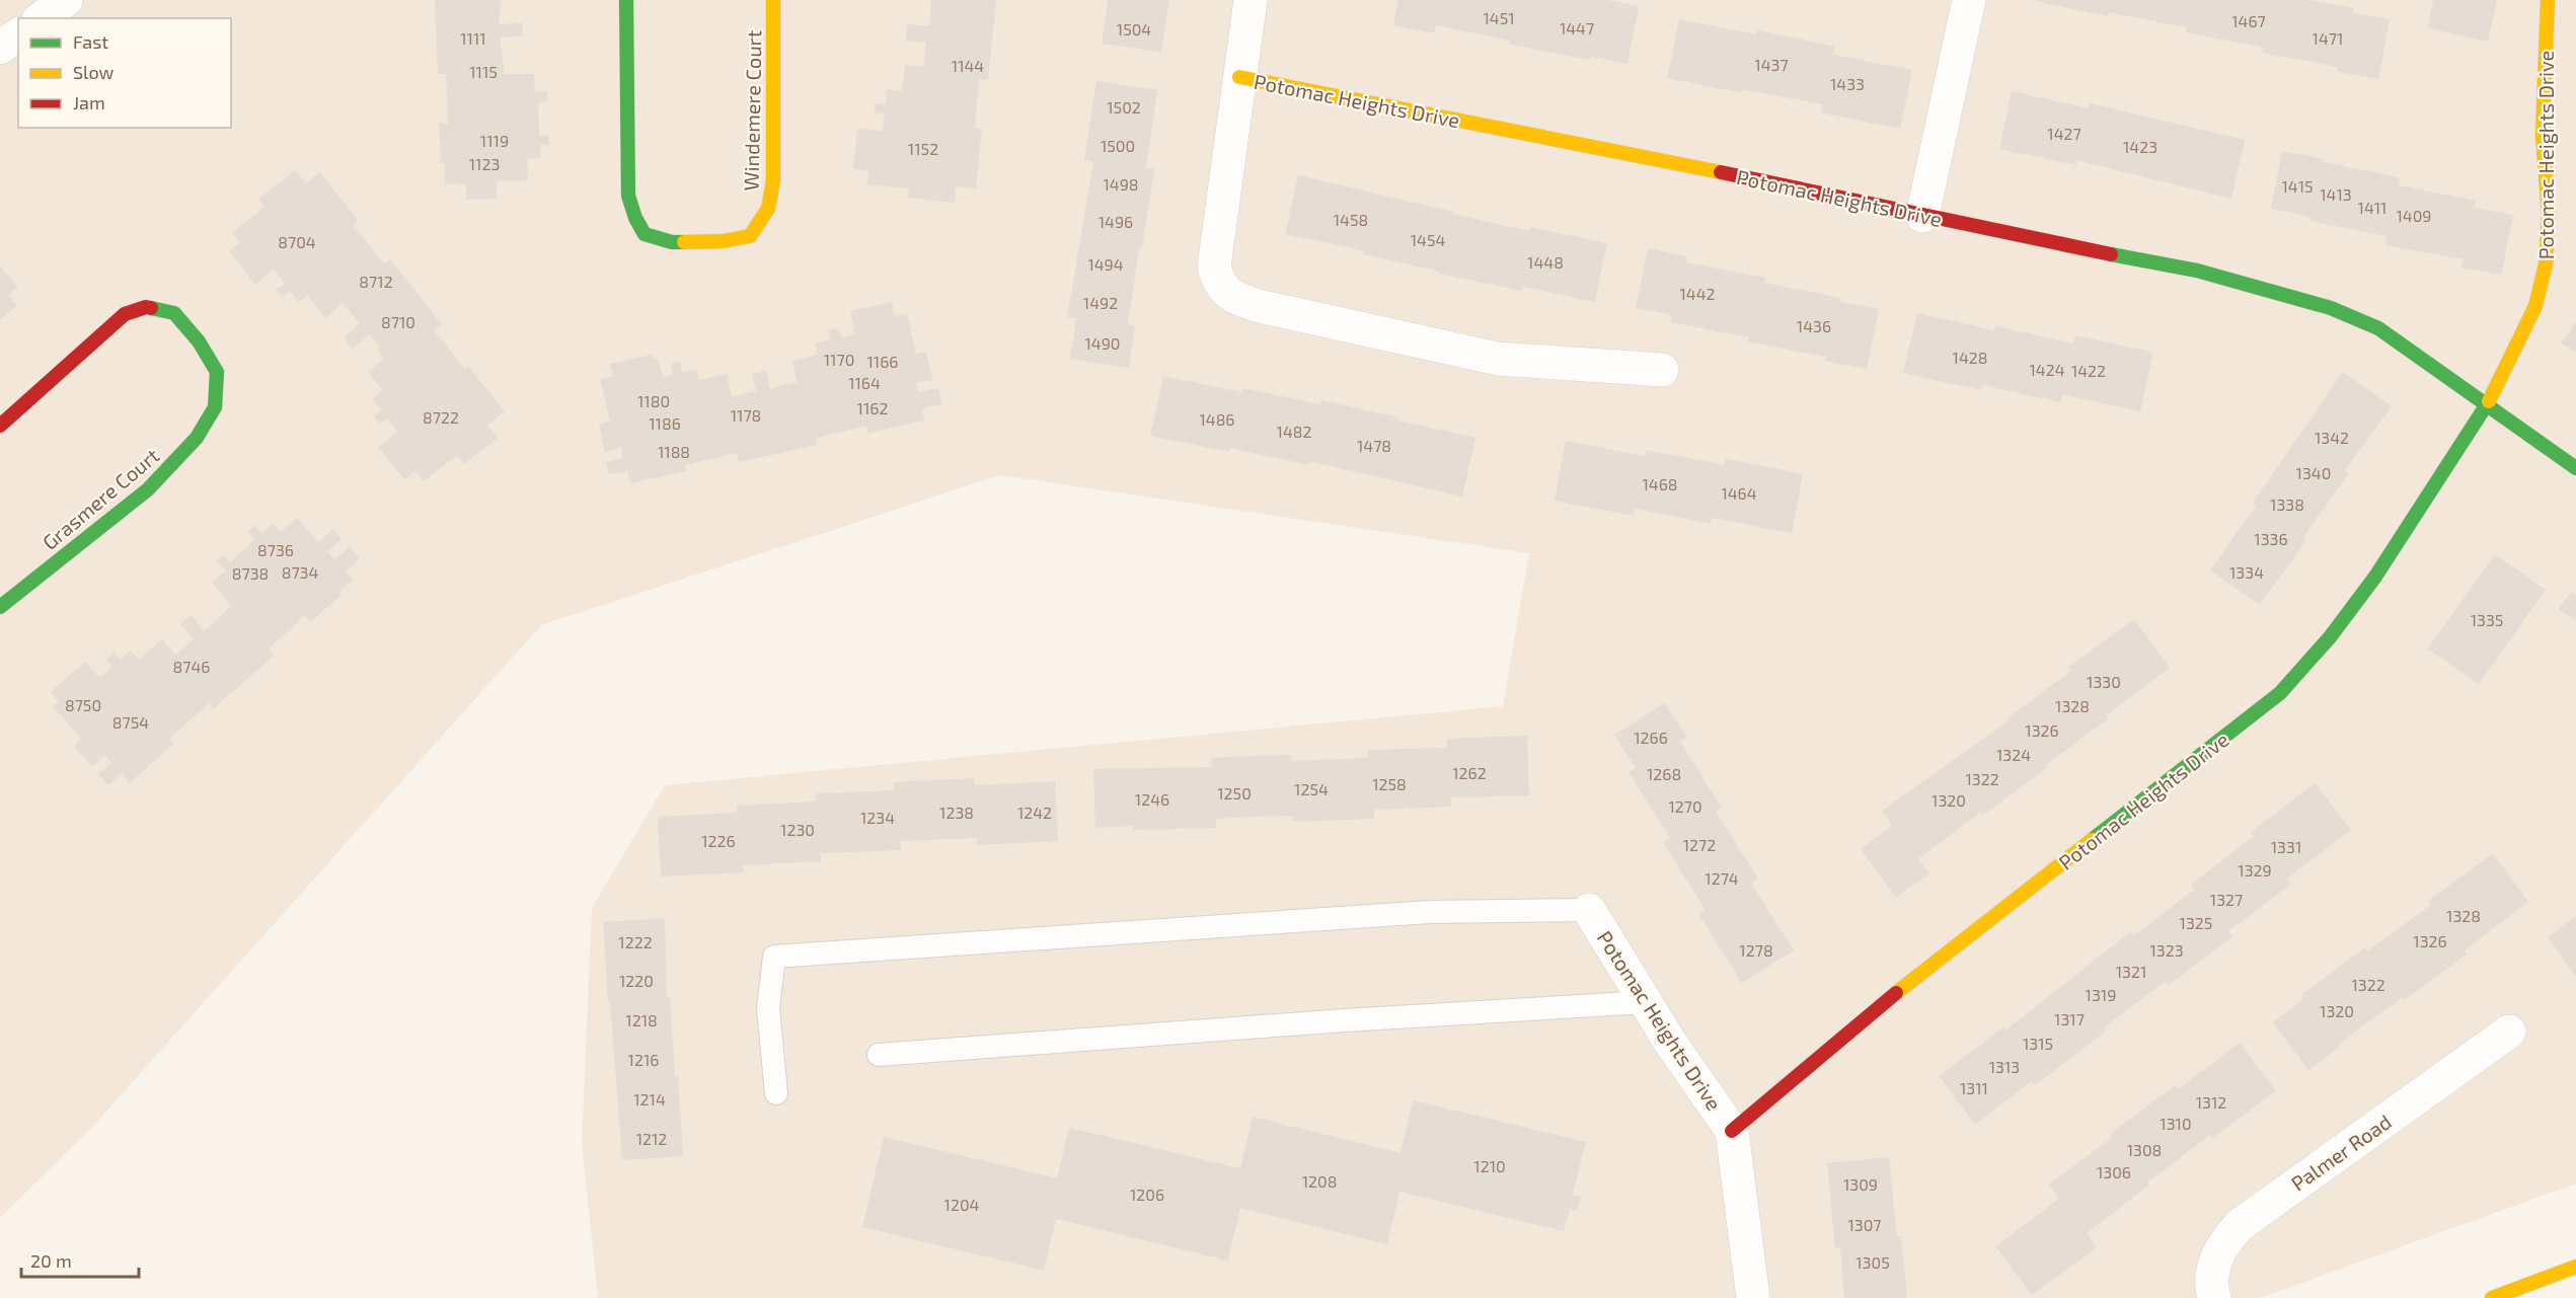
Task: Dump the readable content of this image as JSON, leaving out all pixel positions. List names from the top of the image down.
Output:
{
  "streets": {
    "street": [
      "Potomac Heights Drive",
      "Windemere Court",
      "Grasmere Court",
      "Palmer Road"
    ]
  },
  "house_numbers": [
    "1451",
    "1467",
    "1447",
    "1504",
    "1111",
    "1471",
    "1437",
    "1144",
    "1115",
    "1433",
    "1502",
    "1427",
    "1119",
    "1500",
    "1423",
    "1152",
    "1123",
    "1498",
    "1415",
    "1413",
    "1411",
    "1409",
    "1458",
    "1496",
    "1454",
    "8704",
    "1448",
    "1494",
    "8712",
    "1442",
    "1492",
    "8710",
    "1436",
    "1490",
    "1428",
    "1170",
    "1166",
    "1424",
    "1422",
    "1164",
    "1180",
    "1162",
    "1178",
    "8722",
    "1486",
    "1186",
    "1482",
    "1342",
    "1478",
    "1188",
    "1340",
    "1468",
    "1464",
    "1338",
    "1336",
    "8736",
    "8734",
    "1334",
    "8738",
    "1335",
    "8746",
    "1330",
    "8750",
    "1328",
    "8754",
    "1326",
    "1266",
    "1324",
    "1262",
    "1268",
    "1322",
    "1258",
    "1254",
    "1250",
    "1246",
    "1320",
    "1270",
    "1238",
    "1242",
    "1234",
    "1230",
    "1226",
    "1272",
    "1331",
    "1329",
    "1274",
    "1327",
    "1328",
    "1325",
    "1326",
    "1222",
    "1278",
    "1323",
    "1321",
    "1220",
    "1322",
    "1319",
    "1320",
    "1317",
    "1218",
    "1315",
    "1216",
    "1313",
    "1311",
    "1214",
    "1312",
    "1310",
    "1212",
    "1308",
    "1210",
    "1306",
    "1208",
    "1309",
    "1206",
    "1204",
    "1307",
    "1305"
  ],
  "legend": ["Fast", "Slow", "Jam"],
  "scale_bar": "20 m"
}
